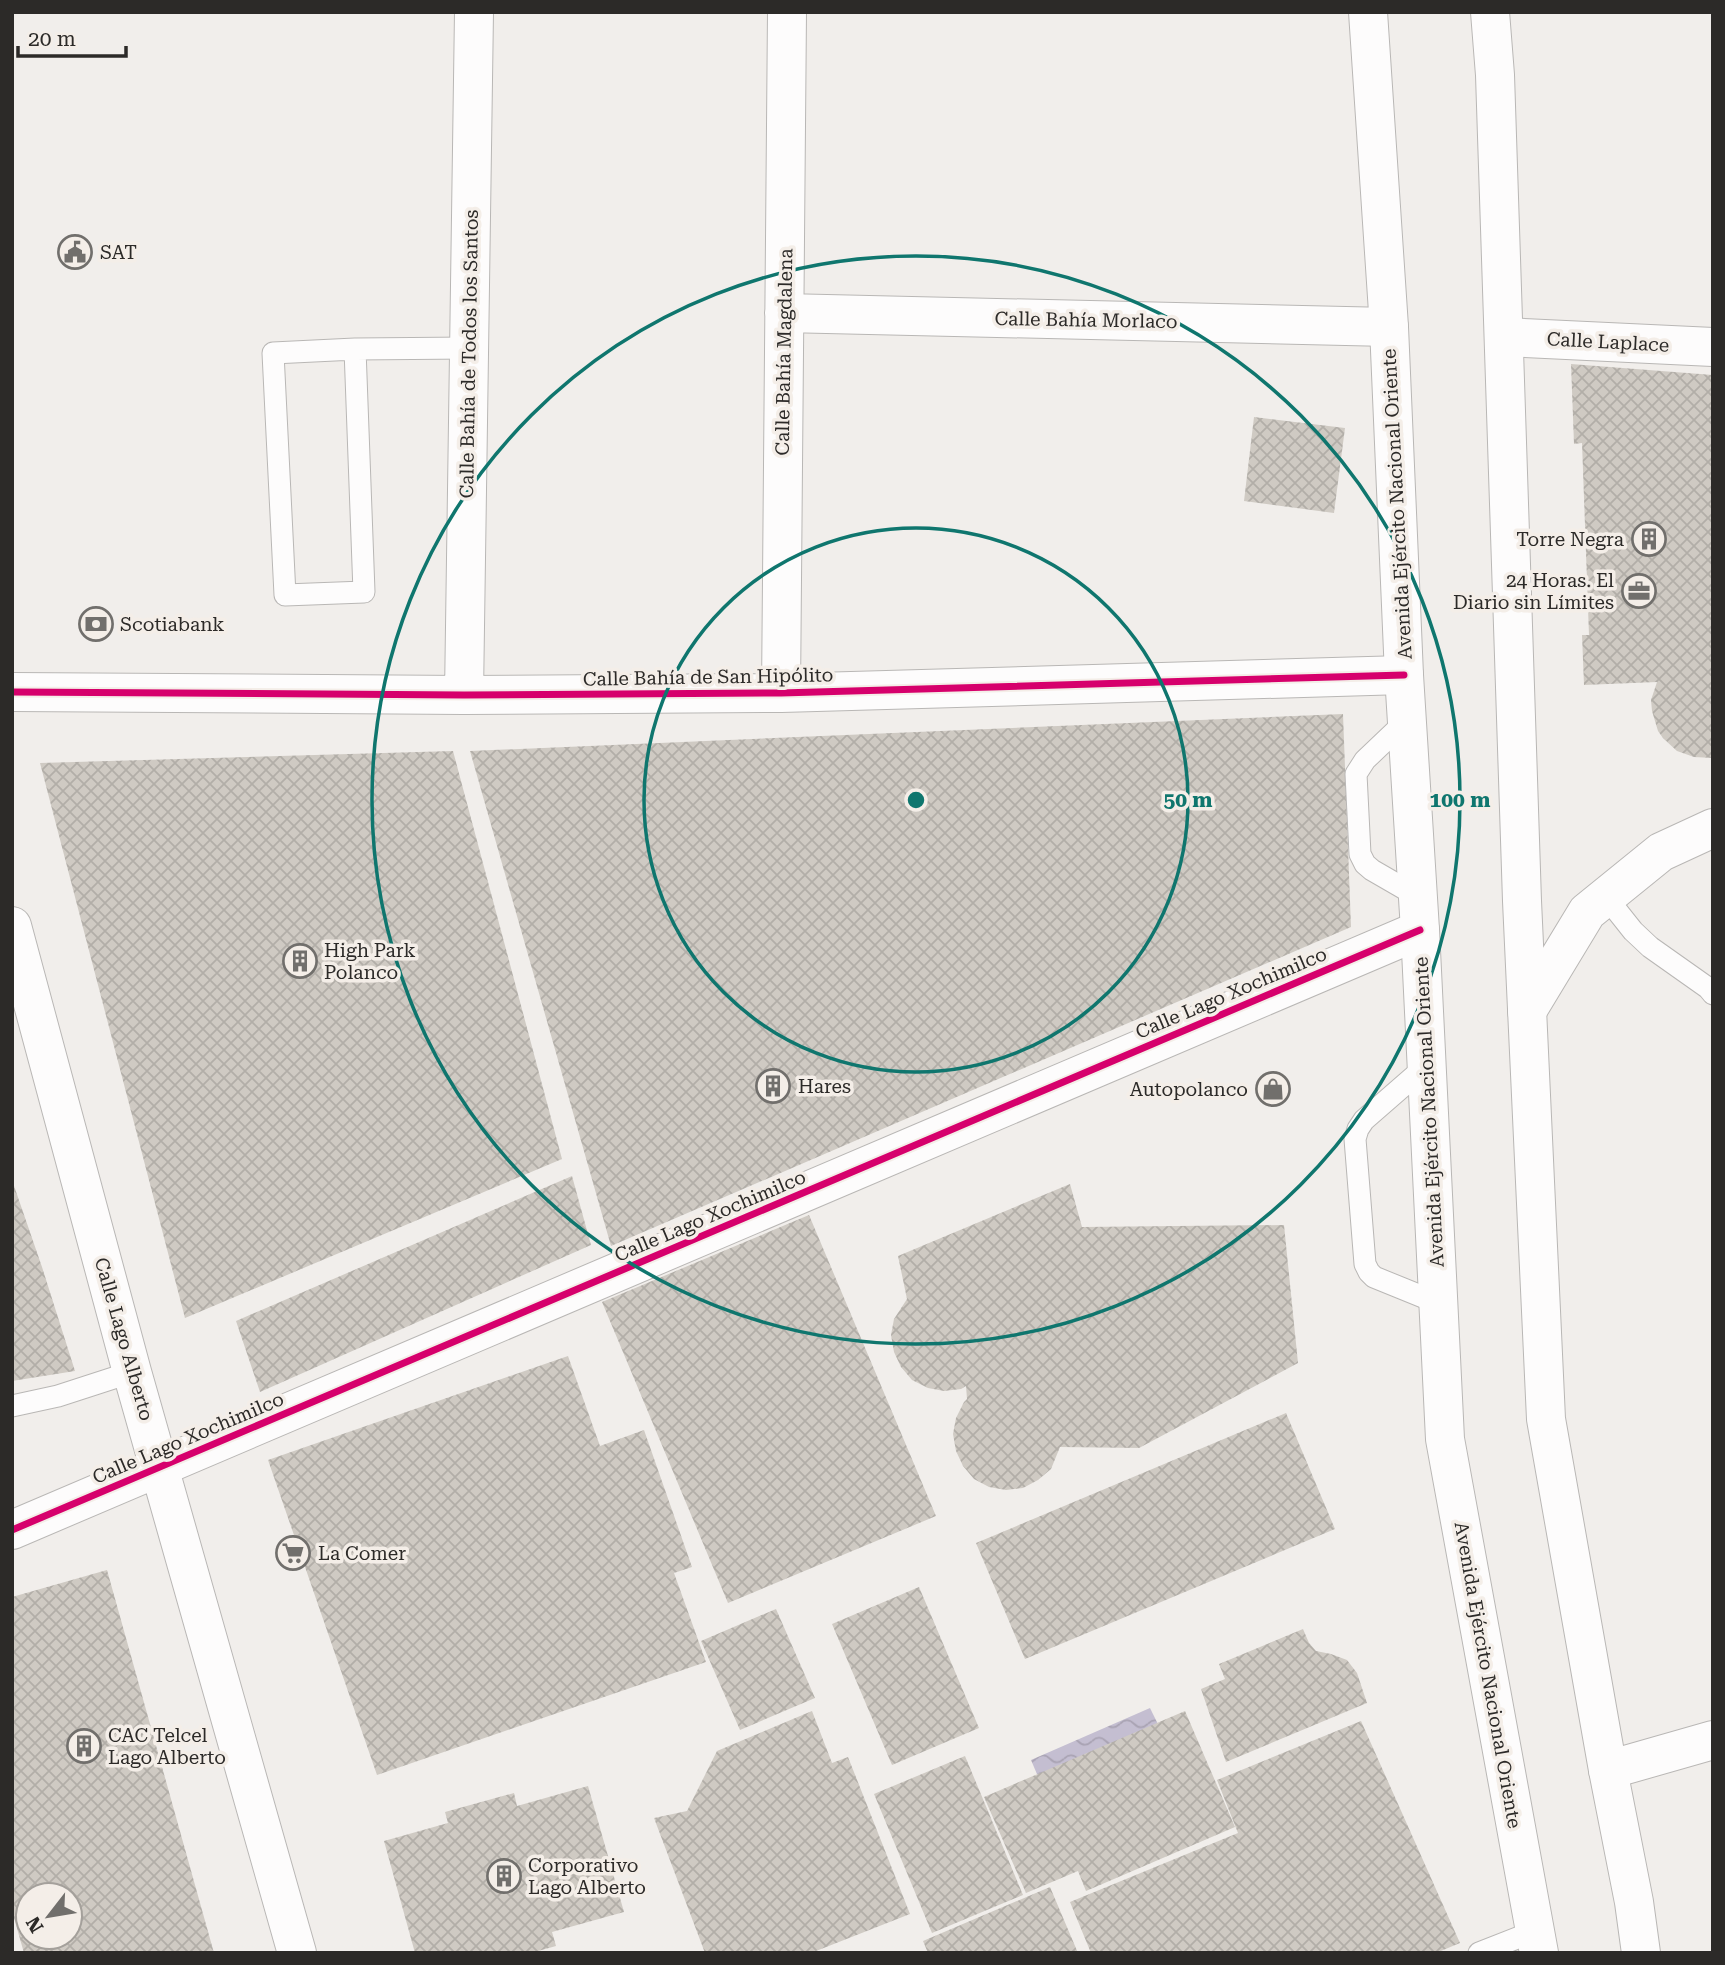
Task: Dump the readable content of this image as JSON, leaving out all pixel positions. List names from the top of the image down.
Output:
{
  "streets": {
    "street": [
      "Calle Bahía Morlaco",
      "Calle Laplace",
      "Calle Bahía Magdalena",
      "Calle Bahía de Todos los Santos",
      "Avenida Ejército Nacional Oriente",
      "Calle Bahía de San Hipólito",
      "Calle Lago Xochimilco",
      "Calle Lago Alberto"
    ]
  },
  "crossings": [
    ["Calle Bahía Morlaco", "Calle Bahía Magdalena"],
    ["Calle Bahía Morlaco", "Avenida Ejército Nacional Oriente"],
    ["Calle Bahía Magdalena", "Calle Bahía de San Hipólito"],
    ["Calle Bahía de Todos los Santos", "Calle Bahía de San Hipólito"],
    ["Avenida Ejército Nacional Oriente", "Calle Bahía de San Hipólito"],
    ["Avenida Ejército Nacional Oriente", "Calle Lago Xochimilco"],
    ["Calle Lago Xochimilco", "Calle Lago Alberto"]
  ],
  "places": {
    "public building": ["SAT"],
    "building": [
      "Torre Negra",
      "High Park Polanco",
      "Hares",
      "CAC Telcel Lago Alberto",
      "Corporativo Lago Alberto"
    ],
    "office": ["24 Horas. El Diario sin Límites"],
    "bank": ["Scotiabank"],
    "shop": ["Autopolanco"],
    "supermarket": ["La Comer"]
  },
  "scale_bar": "20 m",
  "north": "bottom left",
  "rings": ["50 m", "100 m"]
}
